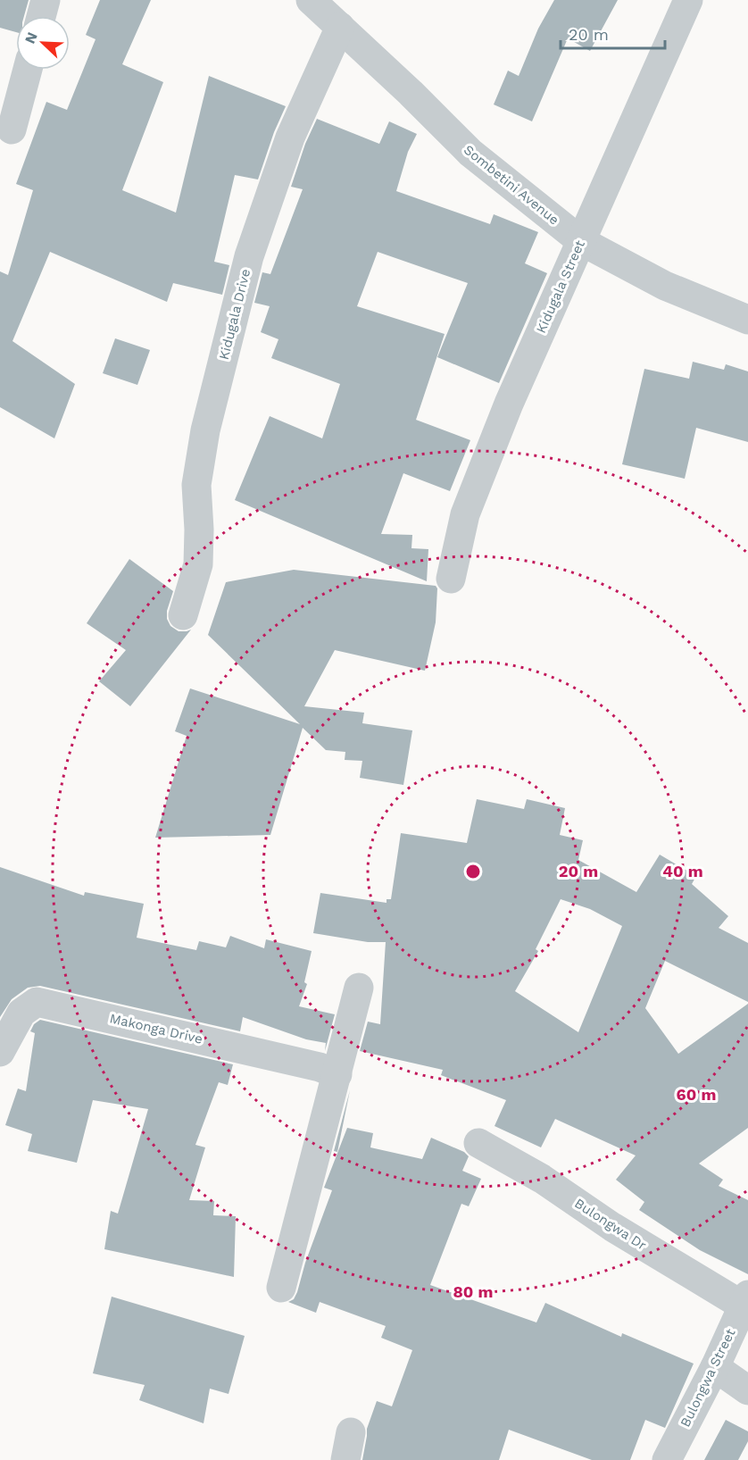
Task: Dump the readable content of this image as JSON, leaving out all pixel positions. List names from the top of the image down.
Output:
{
  "streets": {
    "street": [
      "Sombetini Avenue",
      "Kidugala Street",
      "Kidugala Drive",
      "Makonga Drive",
      "Bulongwa Dr",
      "Bulongwa Street"
    ]
  },
  "crossings": [
    ["Sombetini Avenue", "Kidugala Street"],
    ["Sombetini Avenue", "Kidugala Drive"],
    ["Bulongwa Dr", "Bulongwa Street"]
  ],
  "scale_bar": "20 m",
  "north": "top left",
  "rings": [
    "20 m",
    "40 m",
    "60 m",
    "80 m"
  ]
}
